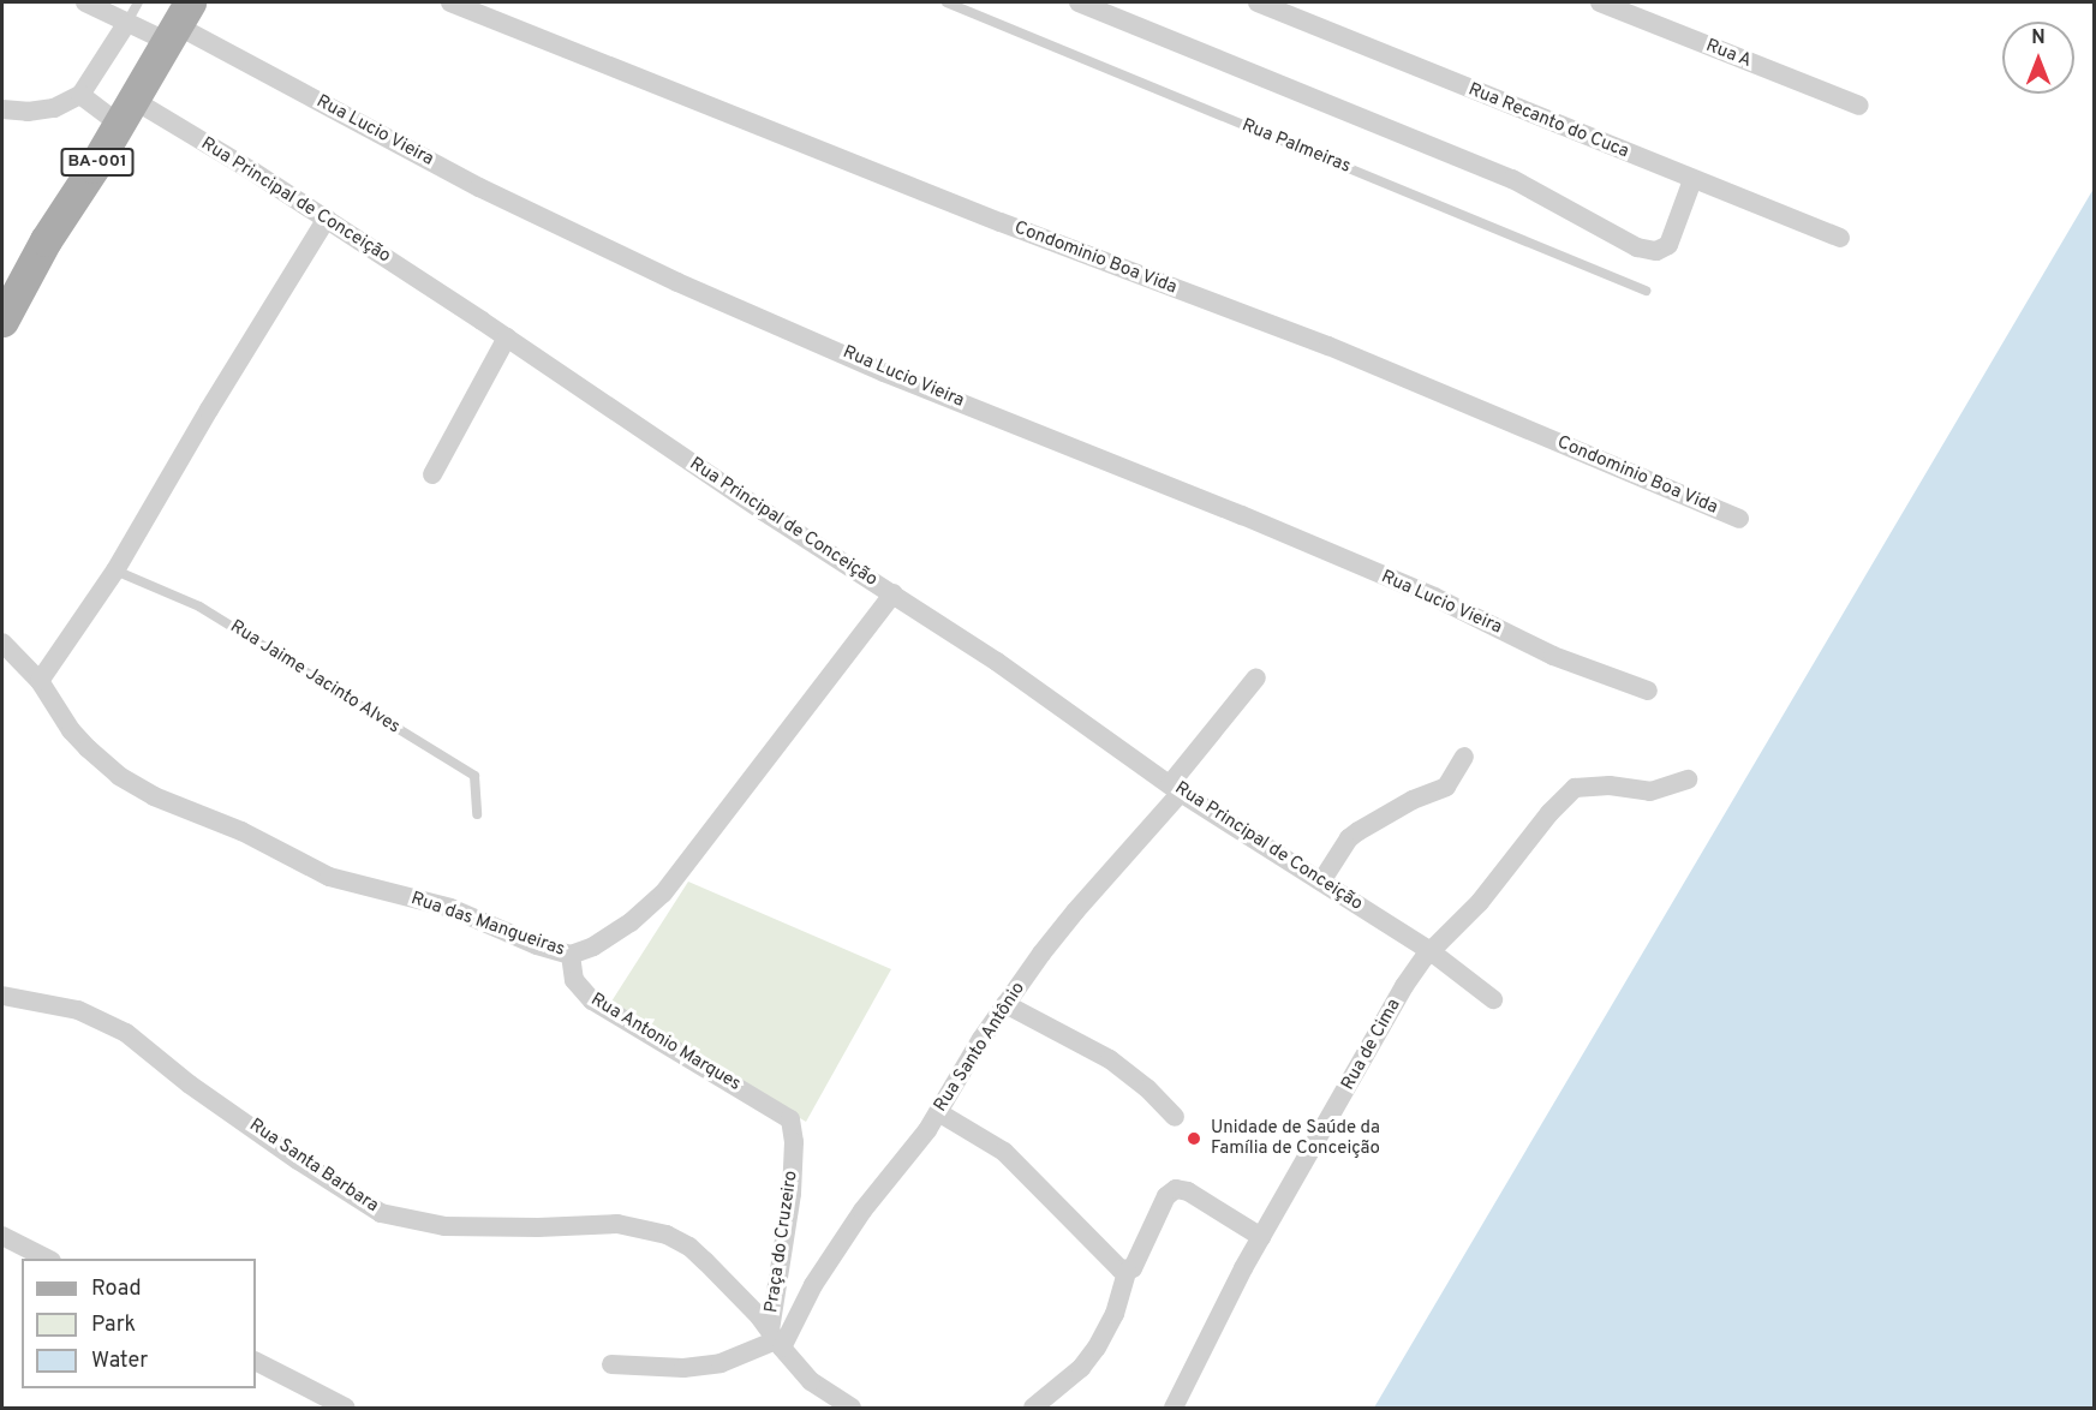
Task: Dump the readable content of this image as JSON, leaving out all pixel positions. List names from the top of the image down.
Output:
{
  "streets": {
    "main road": ["BA-001"],
    "street": [
      "Rua A",
      "Rua Recanto do Cuca",
      "Rua Lucio Vieira",
      "Rua Principal de Conceição",
      "Condominio Boa Vida",
      "Rua das Mangueiras",
      "Rua Antonio Marques",
      "Rua de Cima",
      "Rua Santo Antônio",
      "Rua Santa Barbara",
      "Praça do Cruzeiro"
    ],
    "lane": ["Rua Palmeiras", "Rua Jaime Jacinto Alves"]
  },
  "crossings": [
    ["Rua Lucio Vieira", "BA-001"],
    ["BA-001", "Rua Principal de Conceição"],
    ["Rua Principal de Conceição", "Rua das Mangueiras"],
    ["Rua Principal de Conceição", "Rua de Cima"],
    ["Rua Principal de Conceição", "Rua Santo Antônio"],
    ["Rua das Mangueiras", "Rua Antonio Marques"],
    ["Rua Antonio Marques", "Praça do Cruzeiro"],
    ["Rua Santo Antônio", "Rua Santa Barbara"],
    ["Rua Santo Antônio", "Praça do Cruzeiro"],
    ["Rua Santa Barbara", "Praça do Cruzeiro"]
  ],
  "places": ["Unidade de Saúde da Família de Conceição"],
  "legend": ["Road", "Park", "Water"],
  "north": "top"
}
